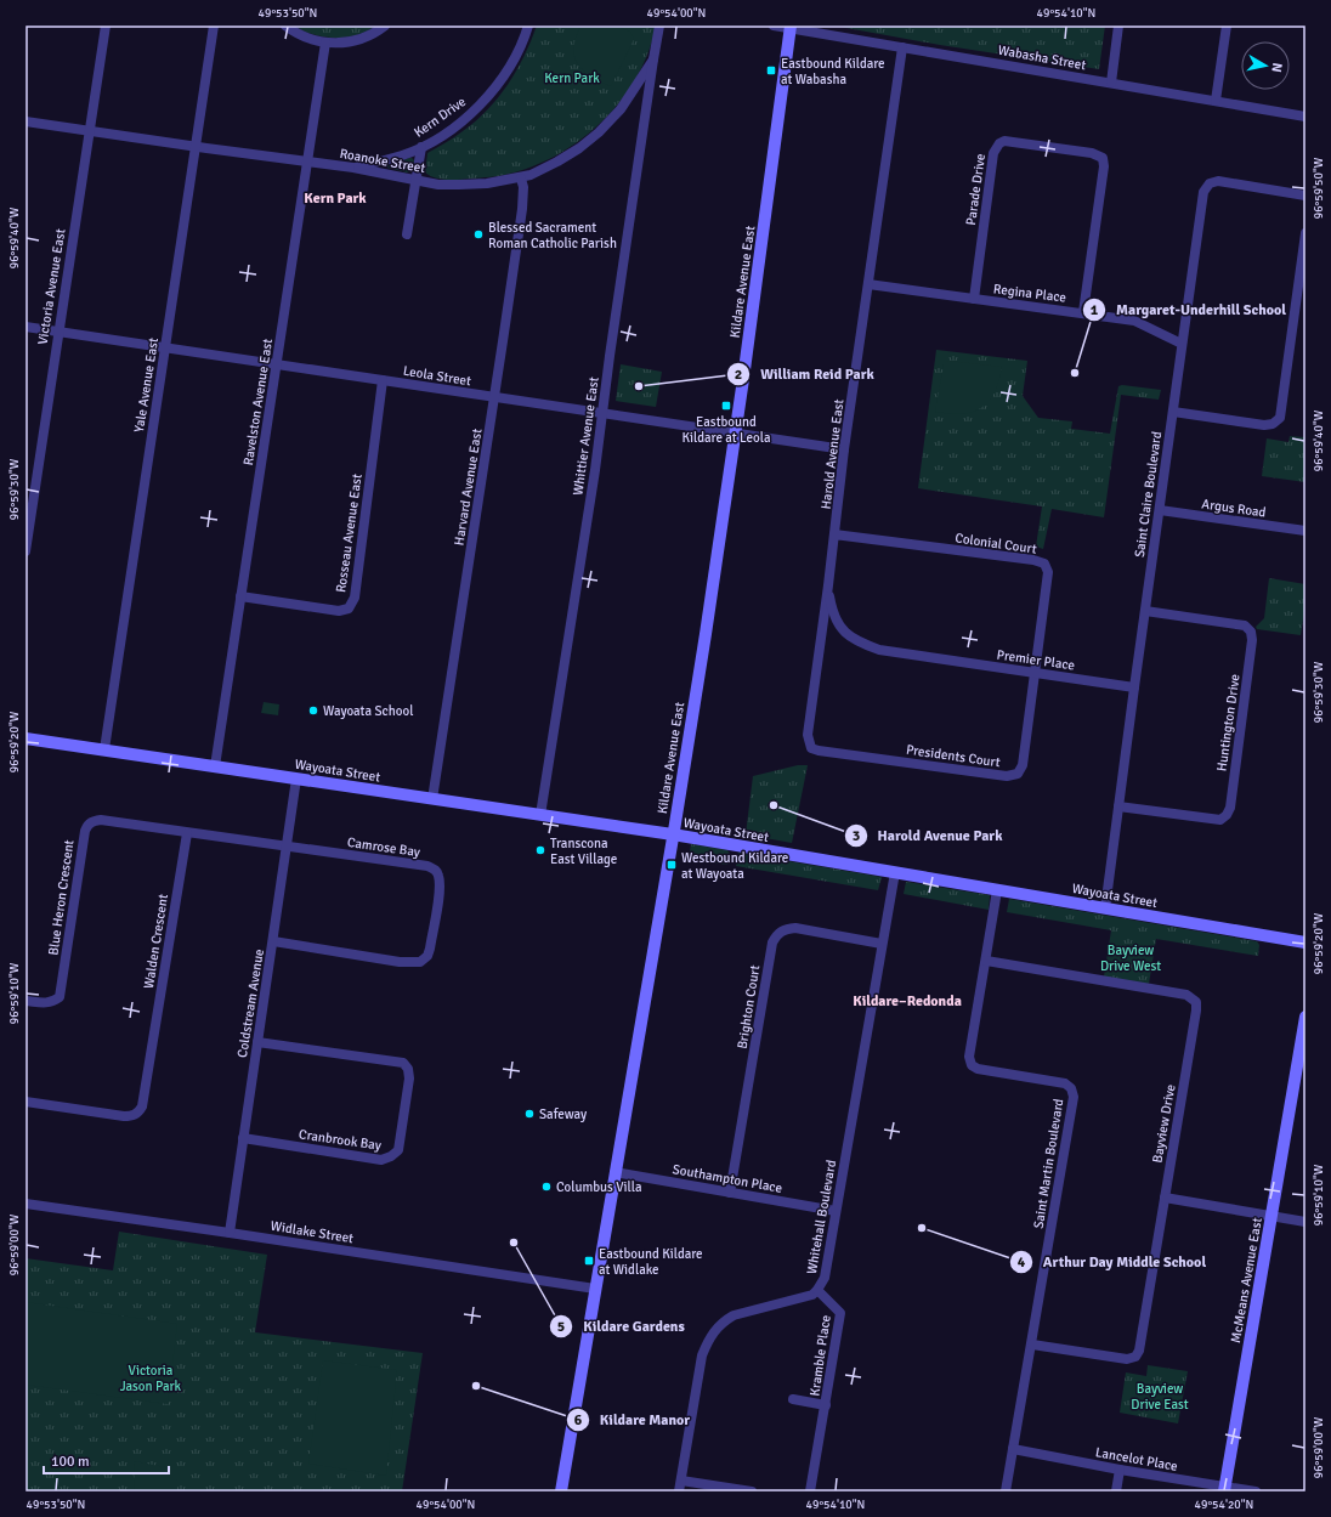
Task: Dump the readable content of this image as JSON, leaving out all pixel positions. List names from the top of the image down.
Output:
{
  "streets": {
    "street": [
      "Wabasha Street",
      "Kern Drive",
      "Roanoke Street",
      "Parade Drive",
      "Kildare Avenue East",
      "Victoria Avenue East",
      "Regina Place",
      "Leola Street",
      "Yale Avenue East",
      "Ravelston Avenue East",
      "Whittier Avenue East",
      "Harold Avenue East",
      "Harvard Avenue East",
      "Saint Claire Boulevard",
      "Argus Road",
      "Rosseau Avenue East",
      "Colonial Court",
      "Premier Place",
      "Huntington Drive",
      "Presidents Court",
      "Wayoata Street",
      "Camrose Bay",
      "Blue Heron Crescent",
      "Walden Crescent",
      "Coldstream Avenue",
      "Brighton Court",
      "Bayview Drive",
      "Cranbrook Bay",
      "Saint Martin Boulevard",
      "Southampton Place",
      "Whitehall Boulevard",
      "Widlake Street",
      "McMeans Avenue East",
      "Kramble Place",
      "Lancelot Place"
    ]
  },
  "crossings": [
    ["Wabasha Street", "Kildare Avenue East"],
    ["Wabasha Street", "Harold Avenue East"],
    ["Kern Drive", "Roanoke Street"],
    ["Roanoke Street", "Victoria Avenue East"],
    ["Roanoke Street", "Yale Avenue East"],
    ["Roanoke Street", "Ravelston Avenue East"],
    ["Roanoke Street", "Whittier Avenue East"],
    ["Roanoke Street", "Harvard Avenue East"],
    ["Parade Drive", "Regina Place"],
    ["Kildare Avenue East", "Leola Street"],
    ["Kildare Avenue East", "Wayoata Street"],
    ["Kildare Avenue East", "Southampton Place"],
    ["Kildare Avenue East", "Widlake Street"],
    ["Victoria Avenue East", "Leola Street"],
    ["Regina Place", "Harold Avenue East"],
    ["Regina Place", "Saint Claire Boulevard"],
    ["Leola Street", "Yale Avenue East"],
    ["Leola Street", "Ravelston Avenue East"],
    ["Leola Street", "Whittier Avenue East"],
    ["Leola Street", "Harold Avenue East"],
    ["Leola Street", "Harvard Avenue East"],
    ["Leola Street", "Rosseau Avenue East"],
    ["Yale Avenue East", "Wayoata Street"],
    ["Ravelston Avenue East", "Rosseau Avenue East"],
    ["Ravelston Avenue East", "Wayoata Street"],
    ["Whittier Avenue East", "Wayoata Street"],
    ["Harold Avenue East", "Colonial Court"],
    ["Harold Avenue East", "Premier Place"],
    ["Harold Avenue East", "Presidents Court"],
    ["Harvard Avenue East", "Wayoata Street"],
    ["Saint Claire Boulevard", "Argus Road"],
    ["Saint Claire Boulevard", "Premier Place"],
    ["Saint Claire Boulevard", "Huntington Drive"],
    ["Saint Claire Boulevard", "Wayoata Street"],
    ["Colonial Court", "Premier Place"],
    ["Colonial Court", "Presidents Court"],
    ["Premier Place", "Presidents Court"],
    ["Wayoata Street", "Coldstream Avenue"],
    ["Wayoata Street", "Saint Martin Boulevard"],
    ["Wayoata Street", "Whitehall Boulevard"],
    ["Camrose Bay", "Blue Heron Crescent"],
    ["Camrose Bay", "Coldstream Avenue"],
    ["Blue Heron Crescent", "Walden Crescent"],
    ["Blue Heron Crescent", "Coldstream Avenue"],
    ["Coldstream Avenue", "Cranbrook Bay"],
    ["Coldstream Avenue", "Widlake Street"],
    ["Brighton Court", "Southampton Place"],
    ["Brighton Court", "Whitehall Boulevard"],
    ["Bayview Drive", "Saint Martin Boulevard"],
    ["Saint Martin Boulevard", "Lancelot Place"],
    ["Southampton Place", "Whitehall Boulevard"],
    ["Whitehall Boulevard", "Kramble Place"],
    ["McMeans Avenue East", "Lancelot Place"]
  ],
  "districts": ["Kern Park", "Kildare–Redonda"],
  "parks": [
    "Kern Park",
    "Bayview Drive West",
    "Victoria Jason Park",
    "Bayview Drive East"
  ],
  "places": {
    "transit": [
      "Eastbound Kildare at Wabasha",
      "Eastbound Kildare at Leola",
      "Westbound Kildare at Wayoata",
      "Eastbound Kildare at Widlake"
    ],
    "other": [
      "Blessed Sacrament Roman Catholic Parish",
      "Margaret-Underhill School",
      "William Reid Park",
      "Wayoata School",
      "Harold Avenue Park",
      "Transcona East Village",
      "Safeway",
      "Columbus Villa",
      "Arthur Day Middle School",
      "Kildare Gardens",
      "Kildare Manor"
    ]
  },
  "scale_bar": "100 m",
  "north": "right",
  "coordinates": [
    "49°53'50\"N",
    "49°54'00\"N",
    "49°54'10\"N",
    "96°59'50\"W",
    "96°59'40\"W",
    "96°59'30\"W",
    "96°59'20\"W",
    "96°59'10\"W",
    "96°59'00\"W",
    "49°54'20\"N"
  ]
}
